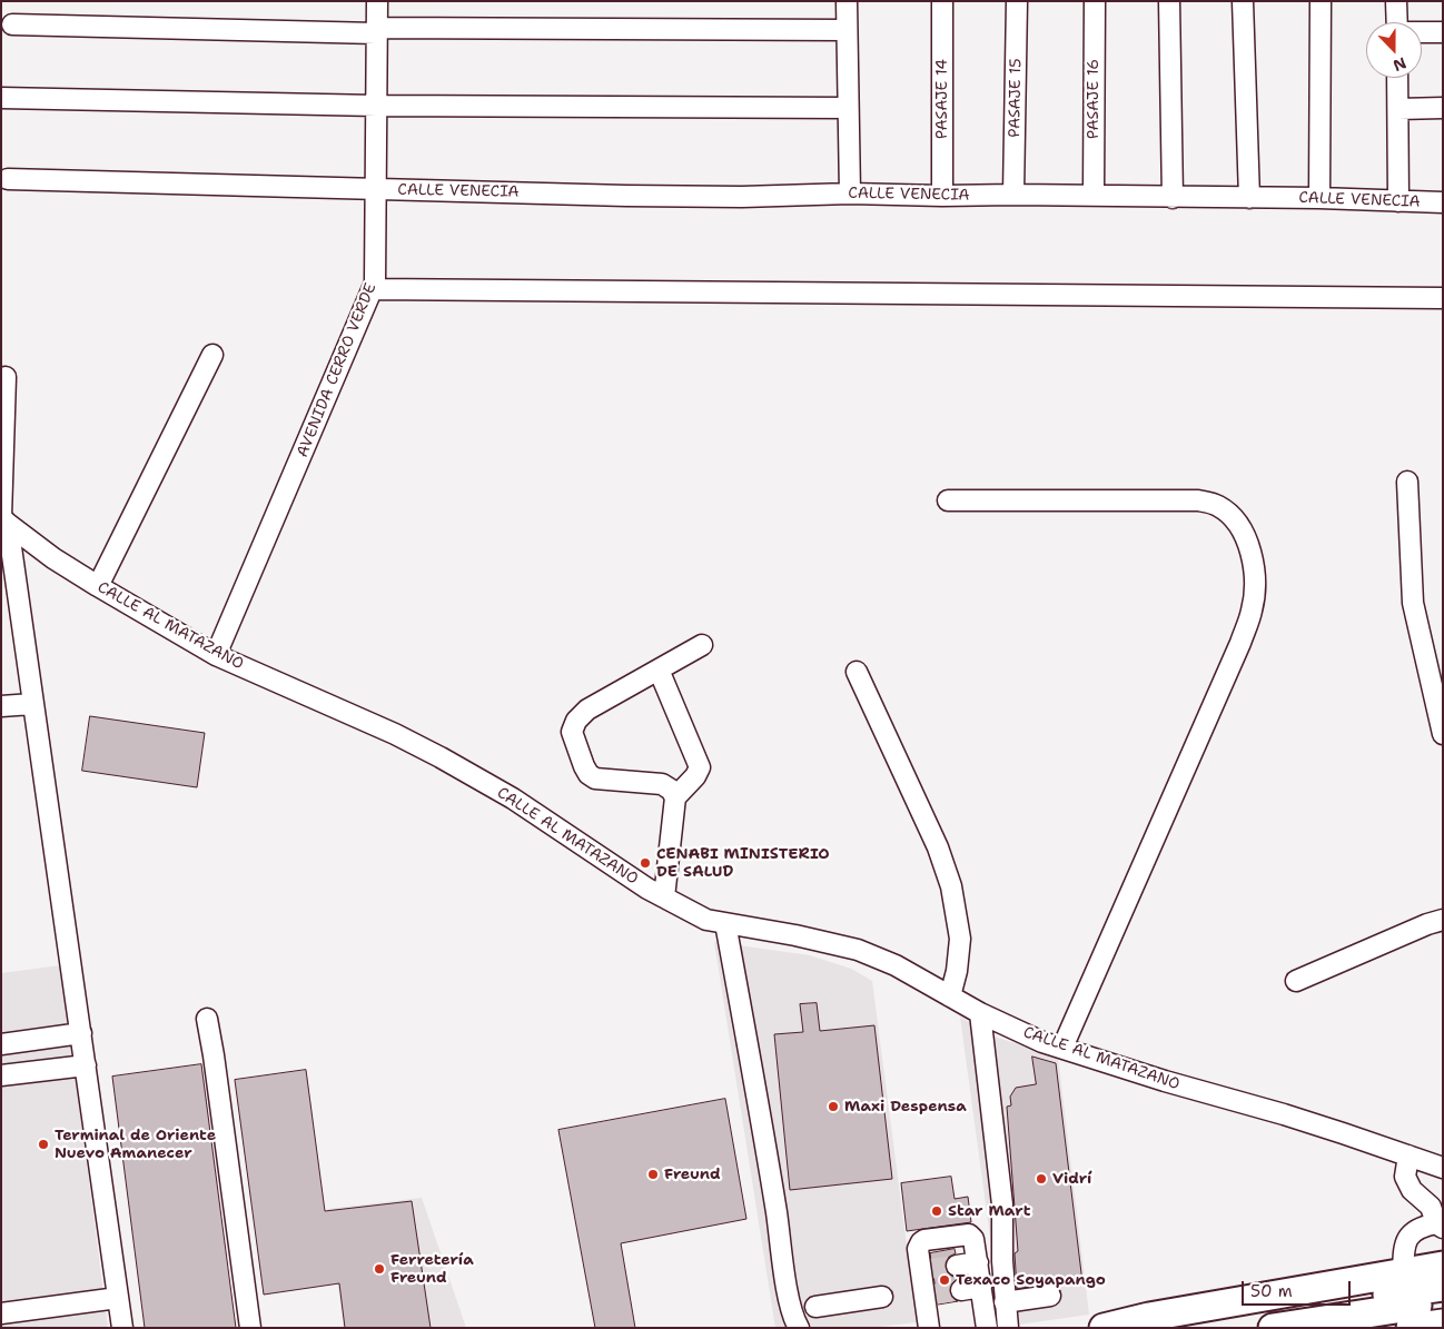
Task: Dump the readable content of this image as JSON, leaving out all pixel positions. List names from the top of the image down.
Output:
{
  "streets": {
    "street": [
      "PASAJE 15",
      "PASAJE 14",
      "PASAJE 16",
      "CALLE VENECIA",
      "AVENIDA CERRO VERDE",
      "CALLE AL MATAZANO"
    ]
  },
  "crossings": [
    ["PASAJE 15", "CALLE VENECIA"],
    ["PASAJE 14", "CALLE VENECIA"],
    ["PASAJE 16", "CALLE VENECIA"],
    ["CALLE VENECIA", "AVENIDA CERRO VERDE"],
    ["AVENIDA CERRO VERDE", "CALLE AL MATAZANO"]
  ],
  "places": [
    "CENABI MINISTERIO DE SALUD",
    "Maxi Despensa",
    "Terminal de Oriente Nuevo Amanecer",
    "Freund",
    "Vidrí",
    "Star Mart",
    "Ferretería Freund",
    "Texaco Soyapango"
  ],
  "scale_bar": "50 m",
  "north": "bottom"
}
